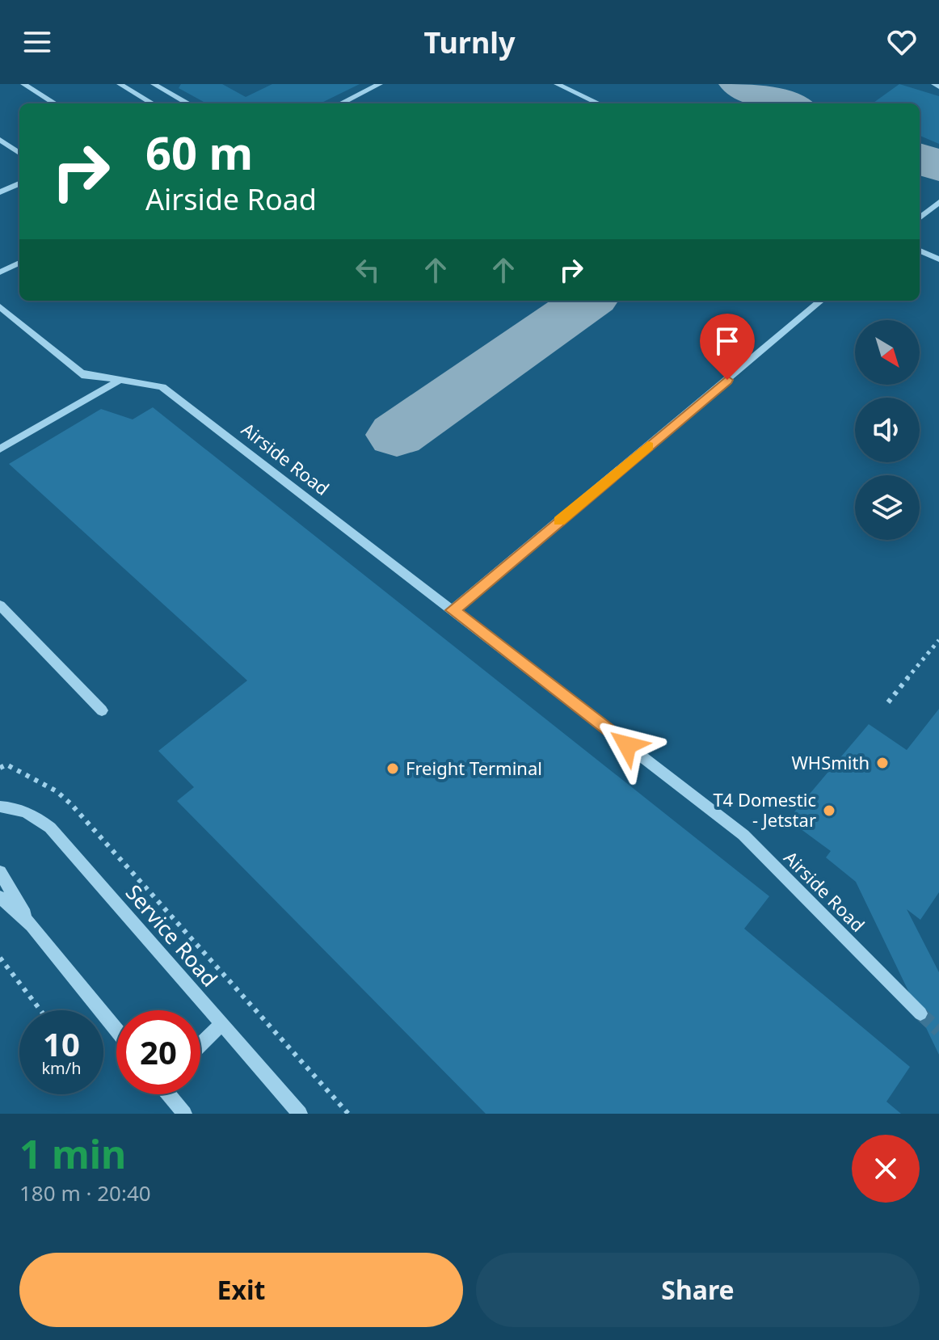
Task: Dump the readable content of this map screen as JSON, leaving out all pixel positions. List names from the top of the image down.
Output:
{
  "streets": {
    "street": ["Airside Road", "Service Road"]
  },
  "places": ["WHSmith", "Freight Terminal", "T4 Domestic - Jetstar"],
  "north": "bottom right",
  "page": {
    "header": "Turnly",
    "turn": ["60 m", "Airside Road"],
    "speed": "10 km/h",
    "limit": "20",
    "heading": ["1 min", "180 m · 20:40"],
    "buttons": ["Exit", "Share"]
  }
}
